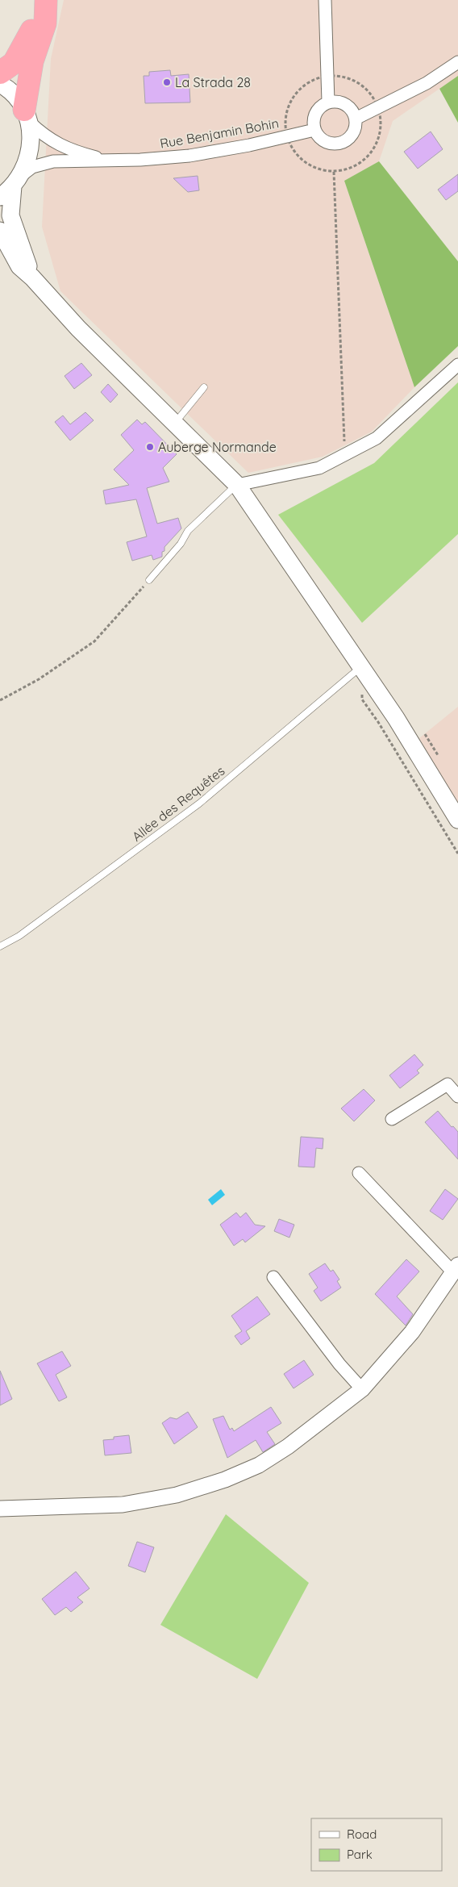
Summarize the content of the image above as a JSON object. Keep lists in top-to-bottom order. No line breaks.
{"streets":{"street":["Rue Benjamin Bohin"],"lane":["Allée des Requêtes"]},"places":["La Strada 28","Auberge Normande"],"legend":["Road","Park"]}
